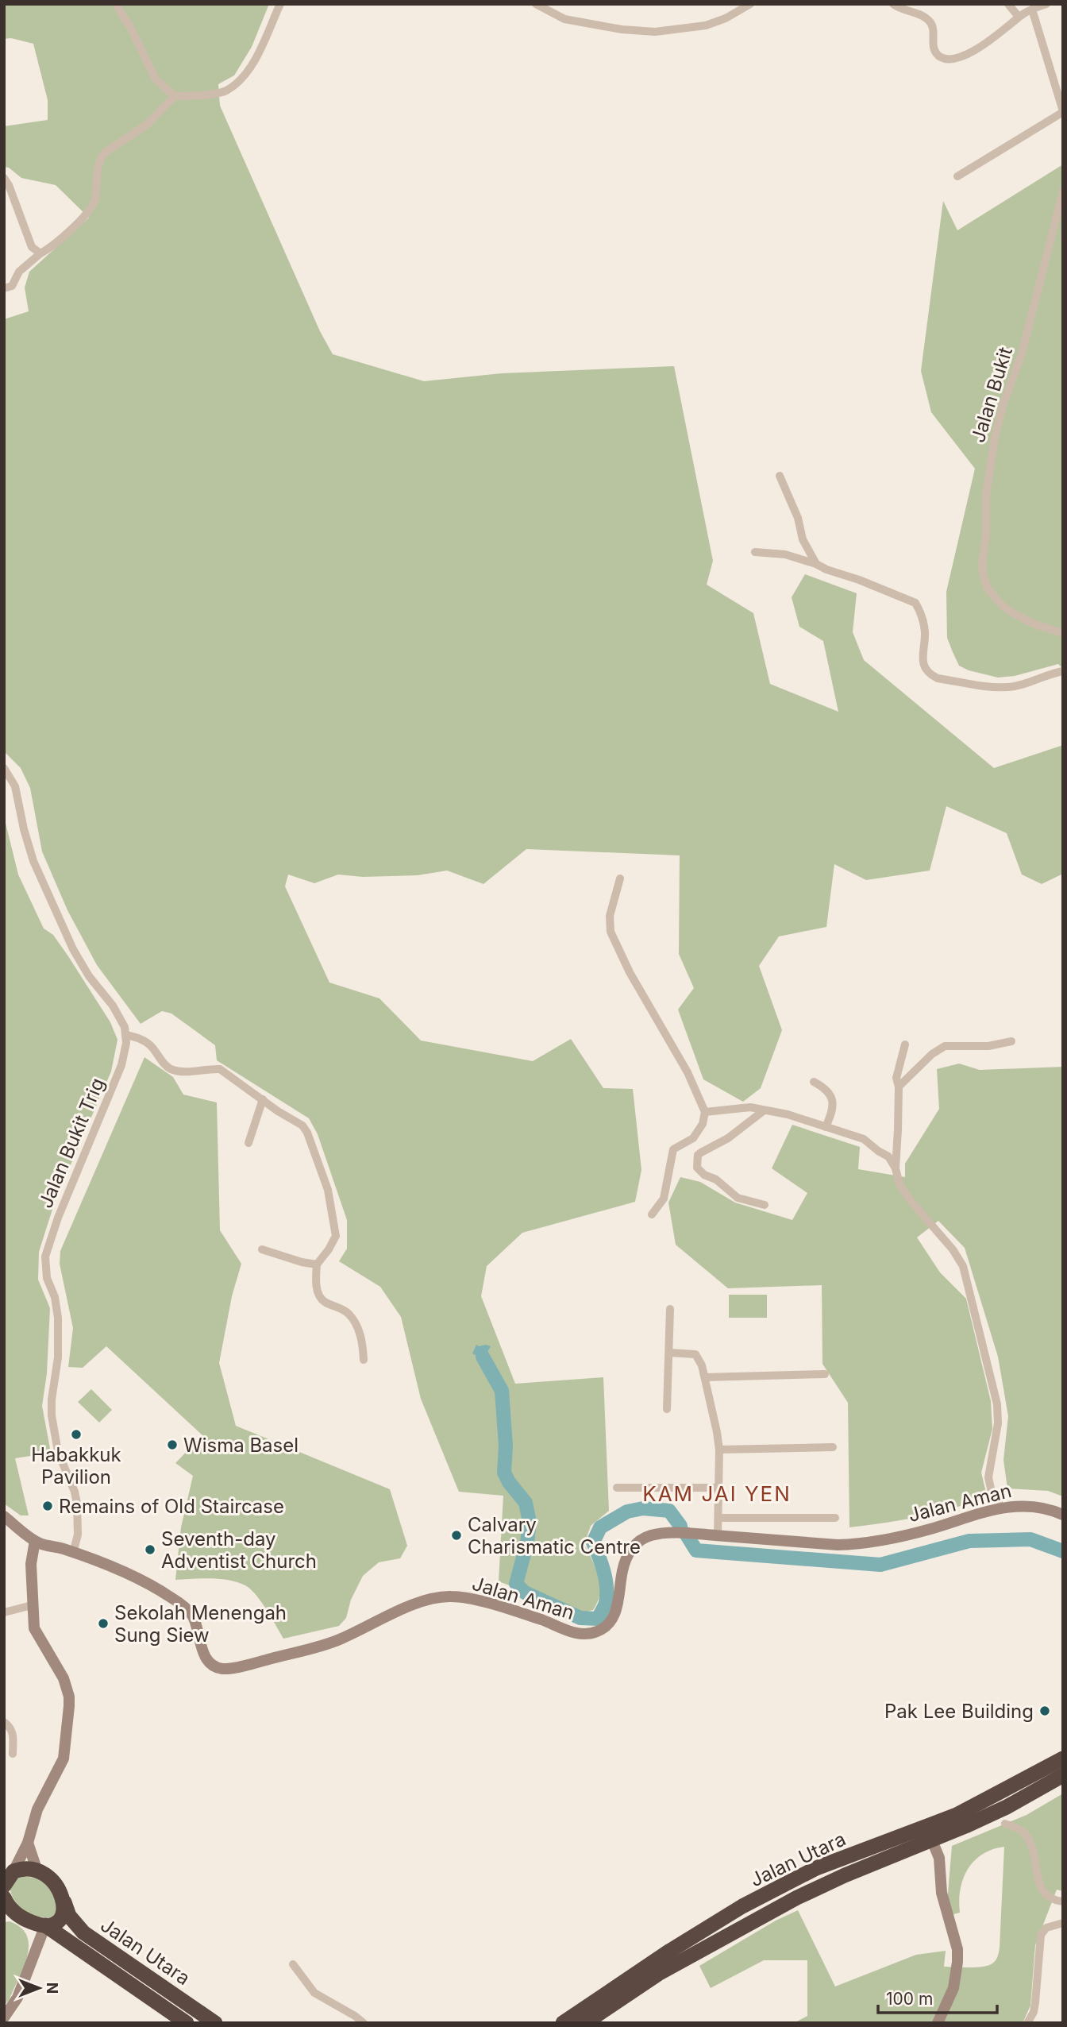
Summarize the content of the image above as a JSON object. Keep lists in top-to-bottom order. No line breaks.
{"streets":{"highway":["Jalan Utara"],"street":["Jalan Bukit","Jalan Bukit Trig","Jalan Aman"]},"crossings":[["Jalan Bukit Trig","Jalan Aman"]],"districts":["KAM JAI YEN"],"places":["Habakkuk Pavilion","Wisma Basel","Remains of Old Staircase","Calvary Charismatic Centre","Seventh-day Adventist Church","Sekolah Menengah Sung Siew","Pak Lee Building"],"scale_bar":"100 m","north":"right"}
